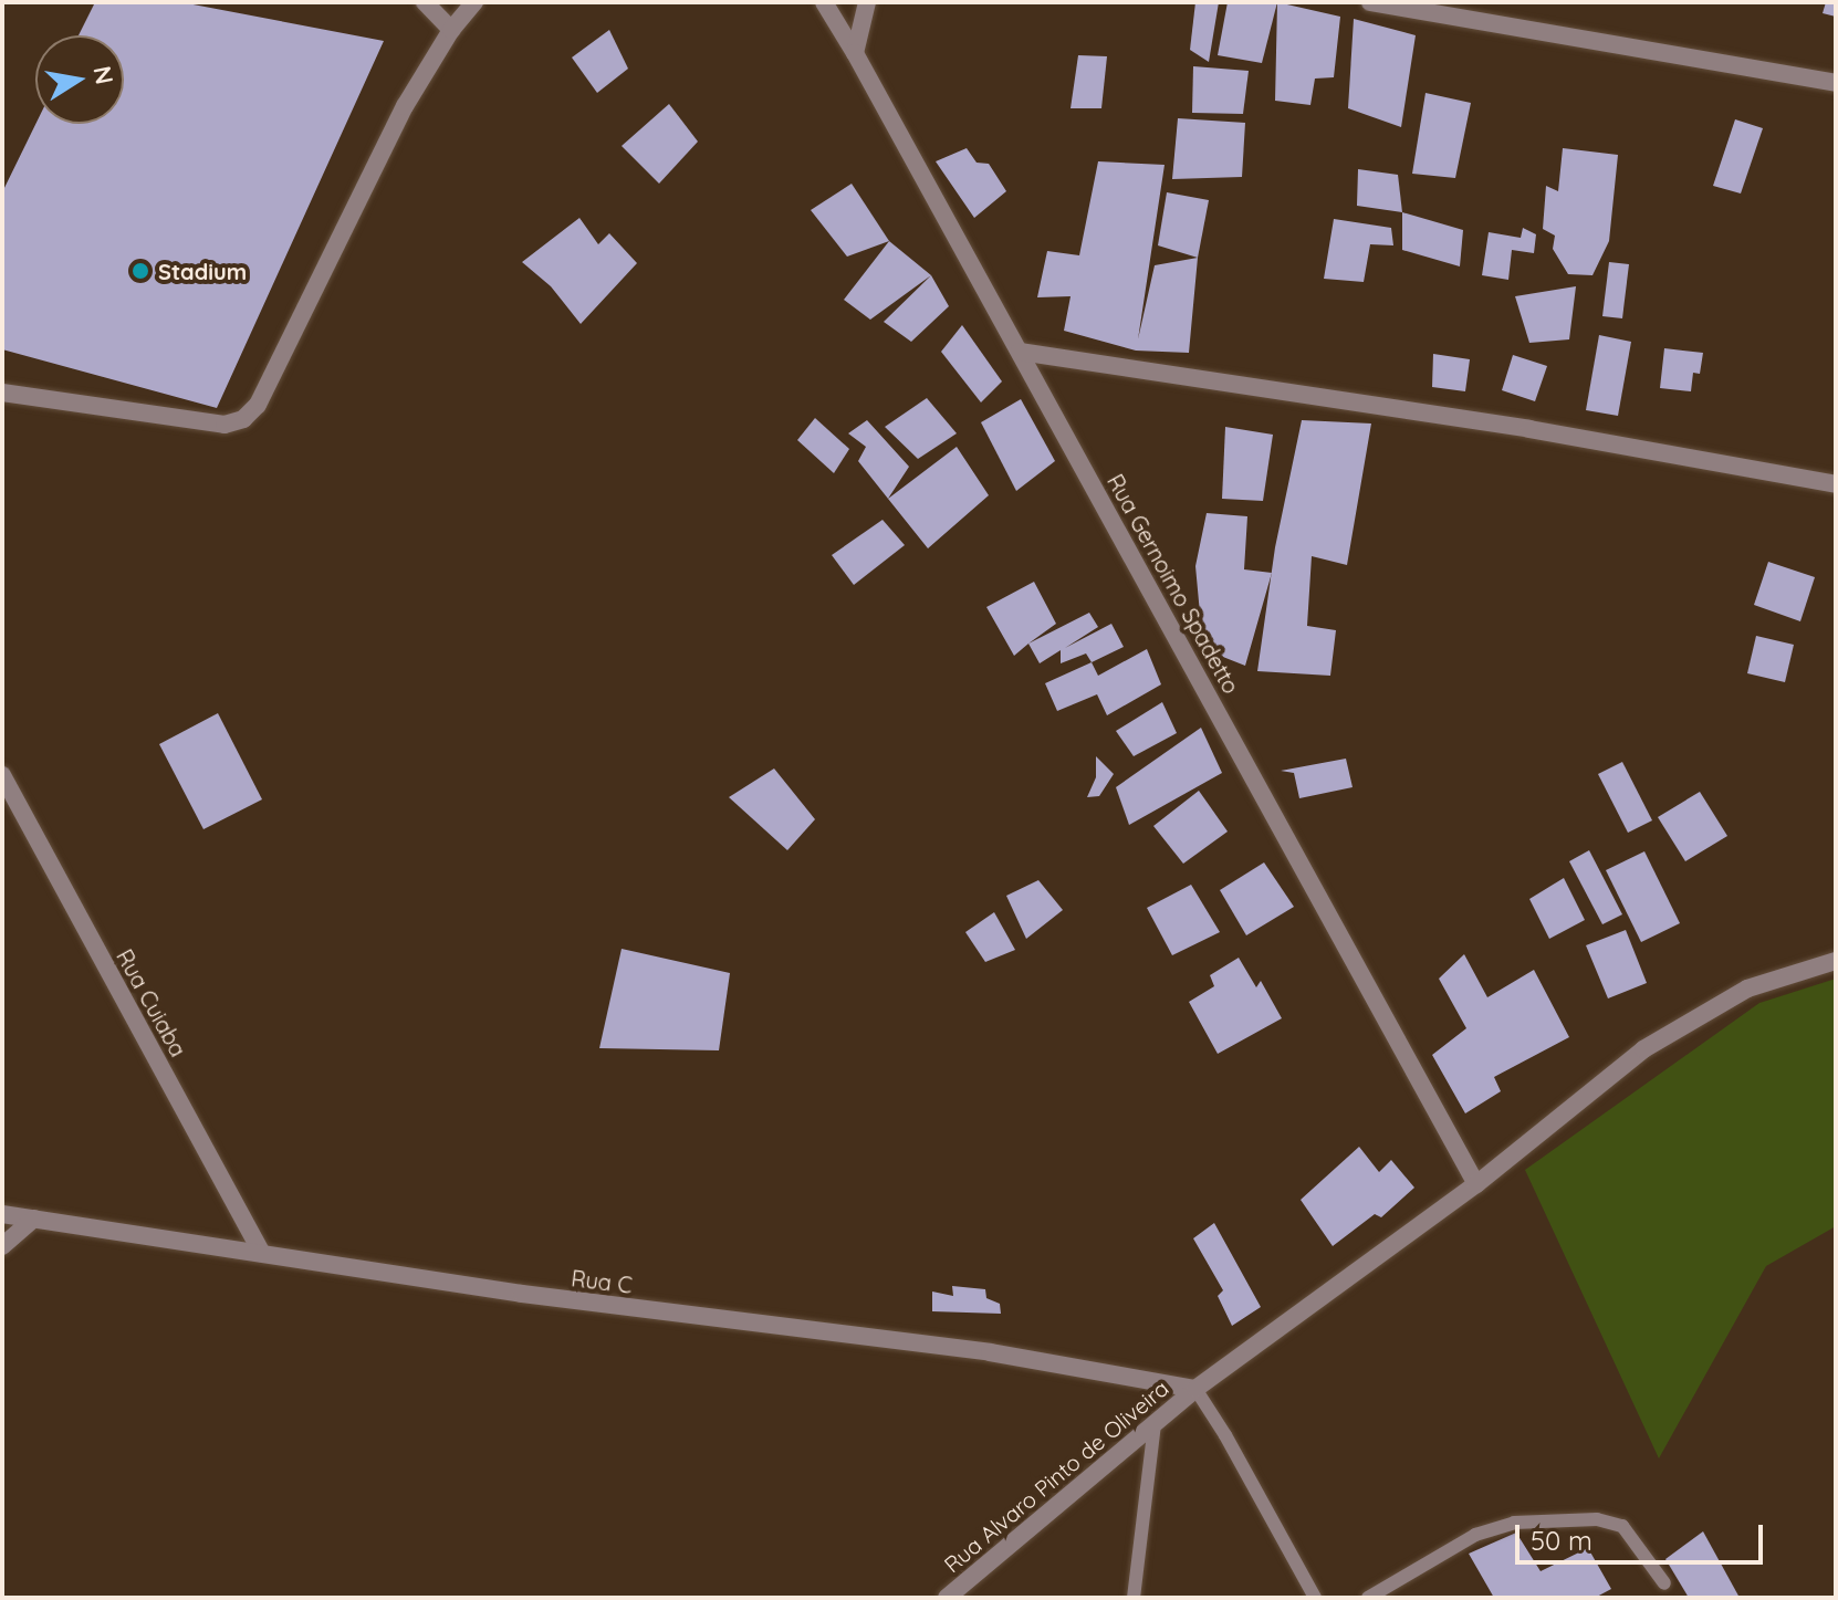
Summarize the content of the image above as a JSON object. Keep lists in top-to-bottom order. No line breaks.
{"streets":{"street":["Rua Gernoimo Spadetto","Rua Cuiaba","Rua C","Rua Alvaro Pinto de Oliveira"]},"crossings":[["Rua Gernoimo Spadetto","Rua Alvaro Pinto de Oliveira"],["Rua Cuiaba","Rua C"],["Rua C","Rua Alvaro Pinto de Oliveira"]],"places":["Stadium"],"scale_bar":"50 m","north":"right"}
